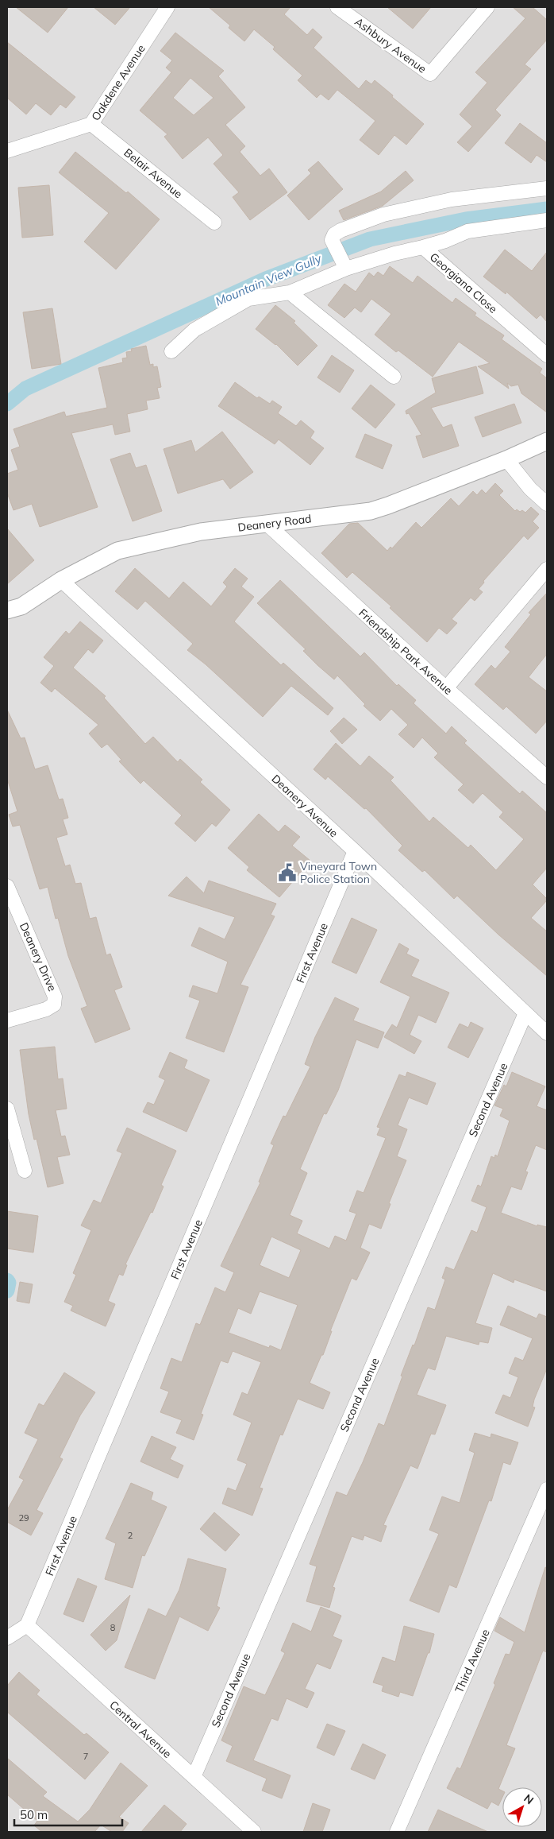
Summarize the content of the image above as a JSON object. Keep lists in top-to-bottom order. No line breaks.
{"streets":{"street":["Ashbury Avenue","Oakdene Avenue","Belair Avenue","Georgiana Close","Deanery Road","Friendship Park Avenue","Deanery Avenue","First Avenue","Deanery Drive","Second Avenue","Third Avenue","Central Avenue"]},"crossings":[["Oakdene Avenue","Belair Avenue"],["Deanery Road","Friendship Park Avenue"],["Deanery Road","Deanery Avenue"],["Deanery Avenue","First Avenue"],["Deanery Avenue","Second Avenue"],["First Avenue","Central Avenue"],["Second Avenue","Central Avenue"]],"water":["Mountain View Gully"],"places":{"public building":["Vineyard Town Police Station"]},"house_numbers":["29","2","8","7"],"scale_bar":"50 m","north":"top right"}
